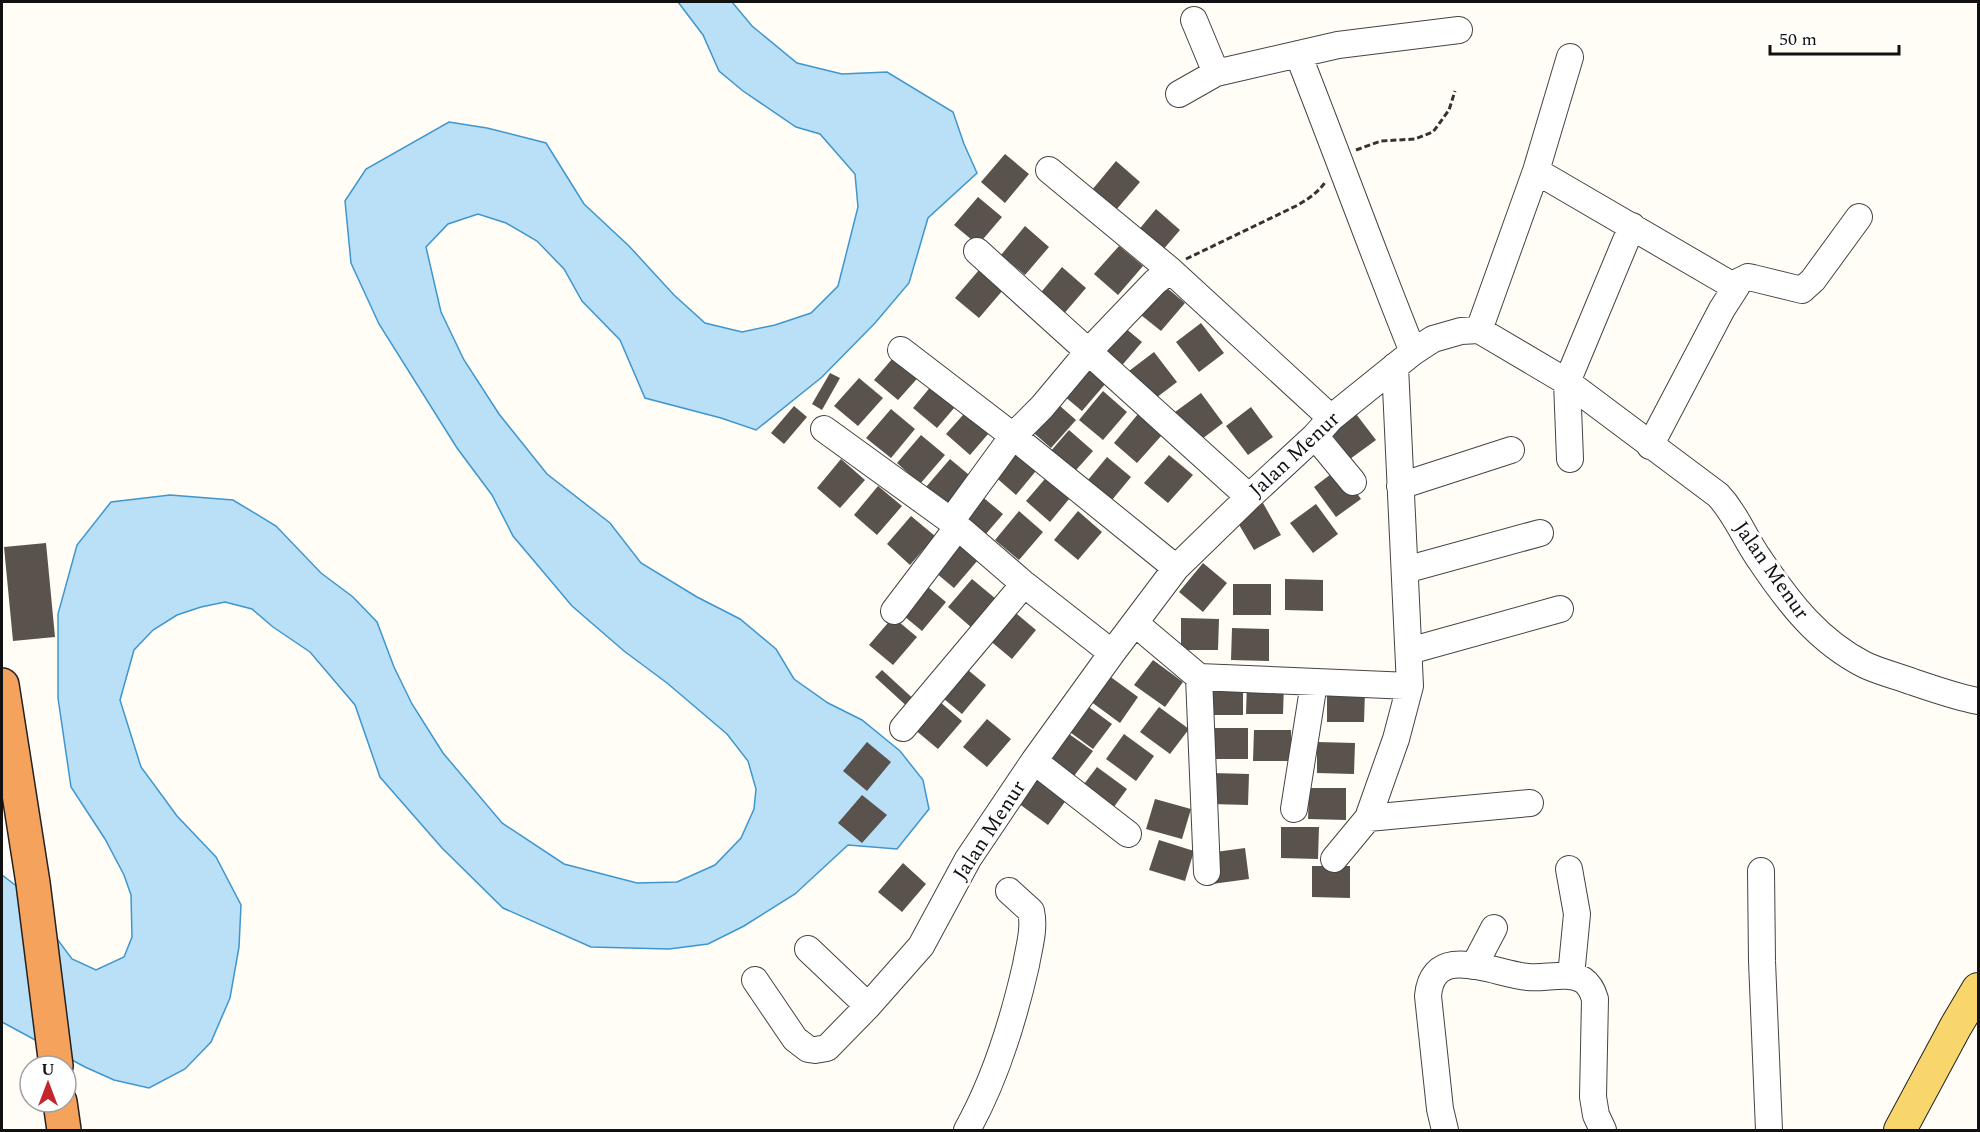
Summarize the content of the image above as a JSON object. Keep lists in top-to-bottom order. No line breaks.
{"streets":{"street":["Jalan Menur"]},"scale_bar":"50 m","north":"top"}
